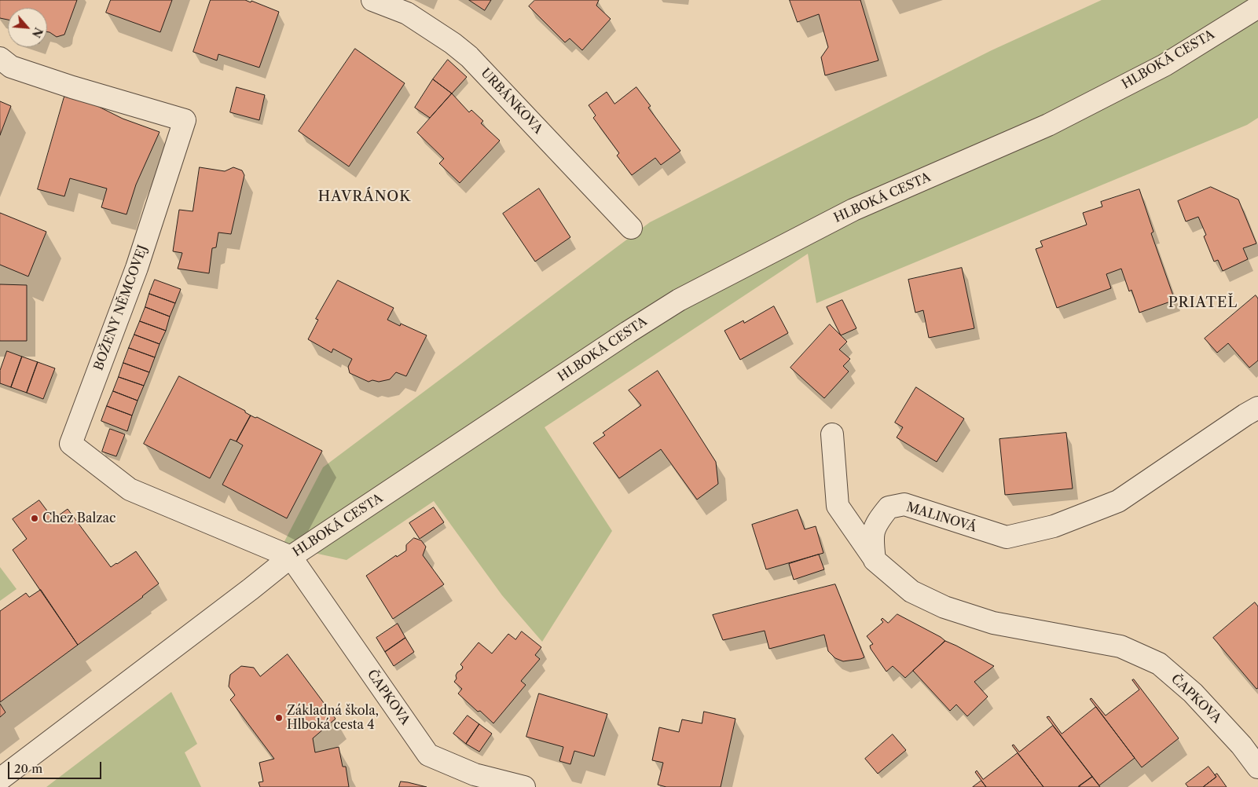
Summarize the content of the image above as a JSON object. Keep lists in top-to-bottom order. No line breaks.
{"streets":{"street":["HLBOKÁ CESTA","URBÁNKOVA","BOŽENY NĚMCOVEJ","MALINOVÁ","ČAPKOVA"]},"crossings":[["HLBOKÁ CESTA","BOŽENY NĚMCOVEJ"],["HLBOKÁ CESTA","ČAPKOVA"],["BOŽENY NĚMCOVEJ","ČAPKOVA"],["MALINOVÁ","ČAPKOVA"]],"districts":["HAVRÁNOK","PRIATEĽ"],"places":["Chez Balzac","Základná škola, Hlboká cesta 4"],"scale_bar":"20 m","north":"bottom right"}
